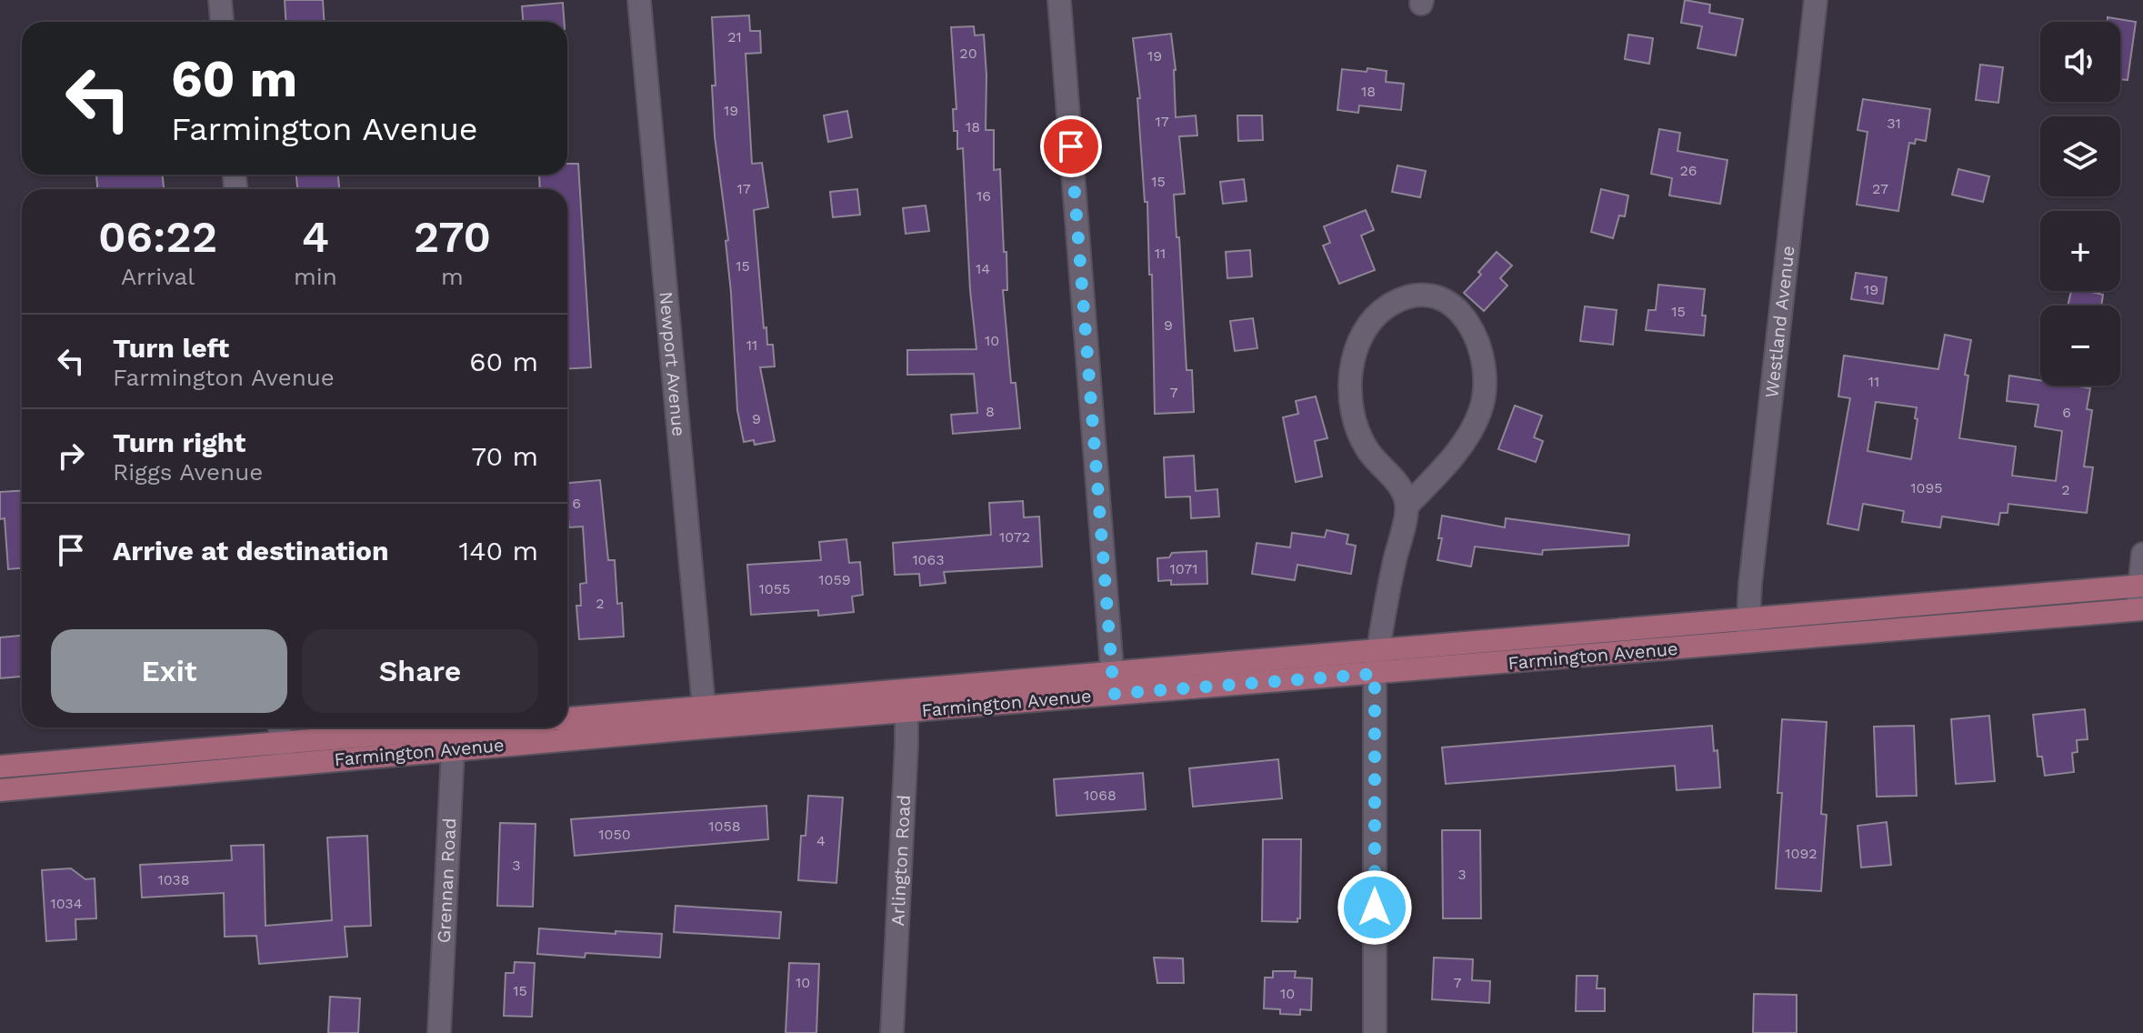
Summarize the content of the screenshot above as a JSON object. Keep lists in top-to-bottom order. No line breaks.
{"streets":{"main road":["Farmington Avenue"],"street":["Westland Avenue","Newport Avenue","Arlington Road","Grennan Road"]},"crossings":[["Westland Avenue","Farmington Avenue"],["Newport Avenue","Farmington Avenue"],["Farmington Avenue","Arlington Road"],["Farmington Avenue","Grennan Road"]],"house_numbers":["21","20","19","18","19","17","31","18","26","15","17","27","16","11","15","14","19","15","9","10","11","11","7","8","6","9","1095","2","6","1072","1063","1071","1059","1055","2","1068","1058","1050","4","1092","3","3","1038","1034","10","7","15","10"],"page":{"map_buttons":["+","−"],"turn":["60 m","Farmington Avenue"],"eta":["06:22","Arrival","4","min","270","m"],"list":[{"name":"Turn left","note":"Farmington Avenue","value":"60 m"},{"name":"Turn right","note":"Riggs Avenue","value":"70 m"},{"name":"Arrive at destination","value":"140 m"}],"buttons":["Exit","Share"]}}
